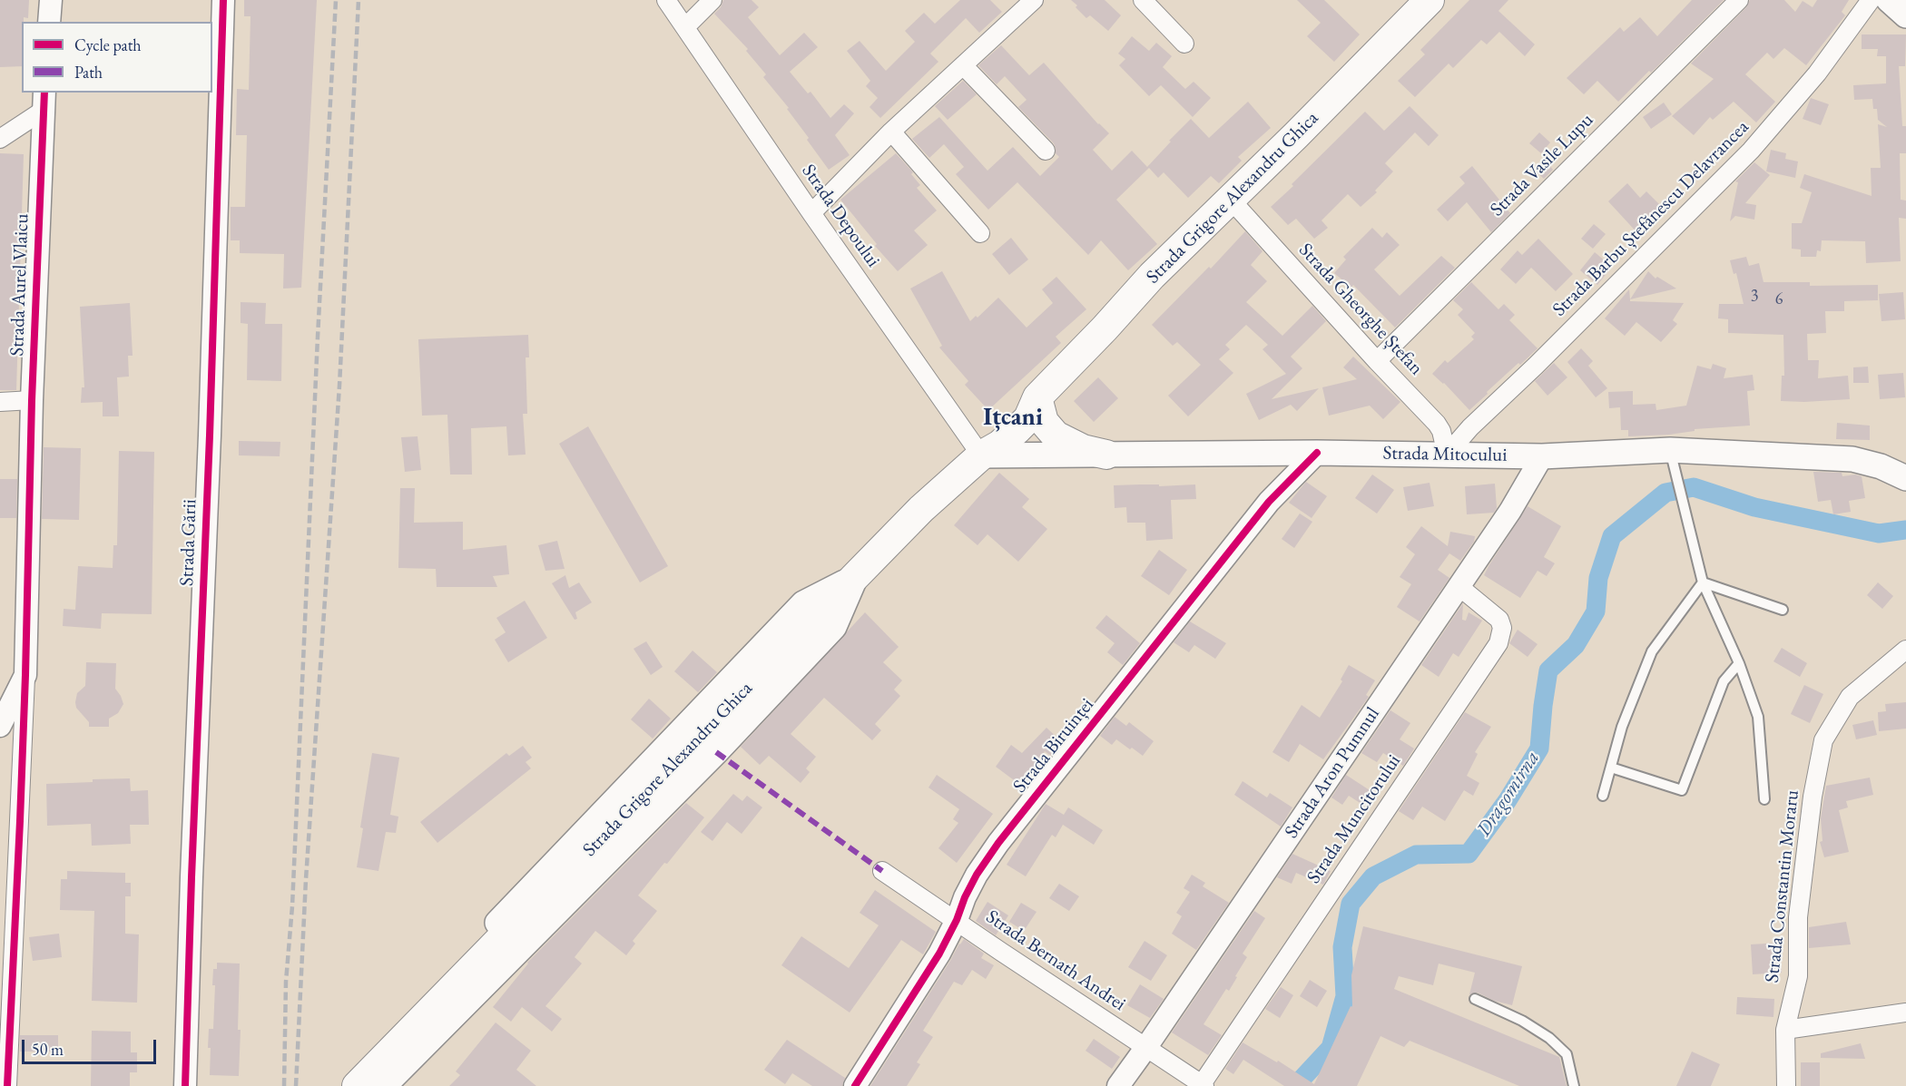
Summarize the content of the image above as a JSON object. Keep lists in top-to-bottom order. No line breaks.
{"streets":{"main road":["Strada Grigore Alexandru Ghica","Strada Mitocului"],"street":["Strada Vasile Lupu","Strada Depoului","Strada Barbu Ștefănescu Delavrancea","Strada Aurel Vlaicu","Strada Gheorghe Ștefan","Strada Gării","Strada Biruinței","Strada Aron Pumnul","Strada Muncitorului","Strada Constantin Moraru","Strada Bernath Andrei"]},"crossings":[["Strada Vasile Lupu","Strada Gheorghe Ștefan"],["Strada Grigore Alexandru Ghica","Strada Depoului"],["Strada Grigore Alexandru Ghica","Strada Gheorghe Ștefan"],["Strada Grigore Alexandru Ghica","Strada Mitocului"],["Strada Depoului","Strada Mitocului"],["Strada Barbu Ștefănescu Delavrancea","Strada Gheorghe Ștefan"],["Strada Barbu Ștefănescu Delavrancea","Strada Mitocului"],["Strada Gheorghe Ștefan","Strada Mitocului"],["Strada Mitocului","Strada Biruinței"],["Strada Mitocului","Strada Aron Pumnul"],["Strada Biruinței","Strada Bernath Andrei"],["Strada Aron Pumnul","Strada Muncitorului"],["Strada Aron Pumnul","Strada Bernath Andrei"],["Strada Muncitorului","Strada Bernath Andrei"]],"districts":["Ițcani"],"water":["Dragomirna"],"house_numbers":["3","6"],"legend":["Cycle path","Path"],"scale_bar":"50 m"}
